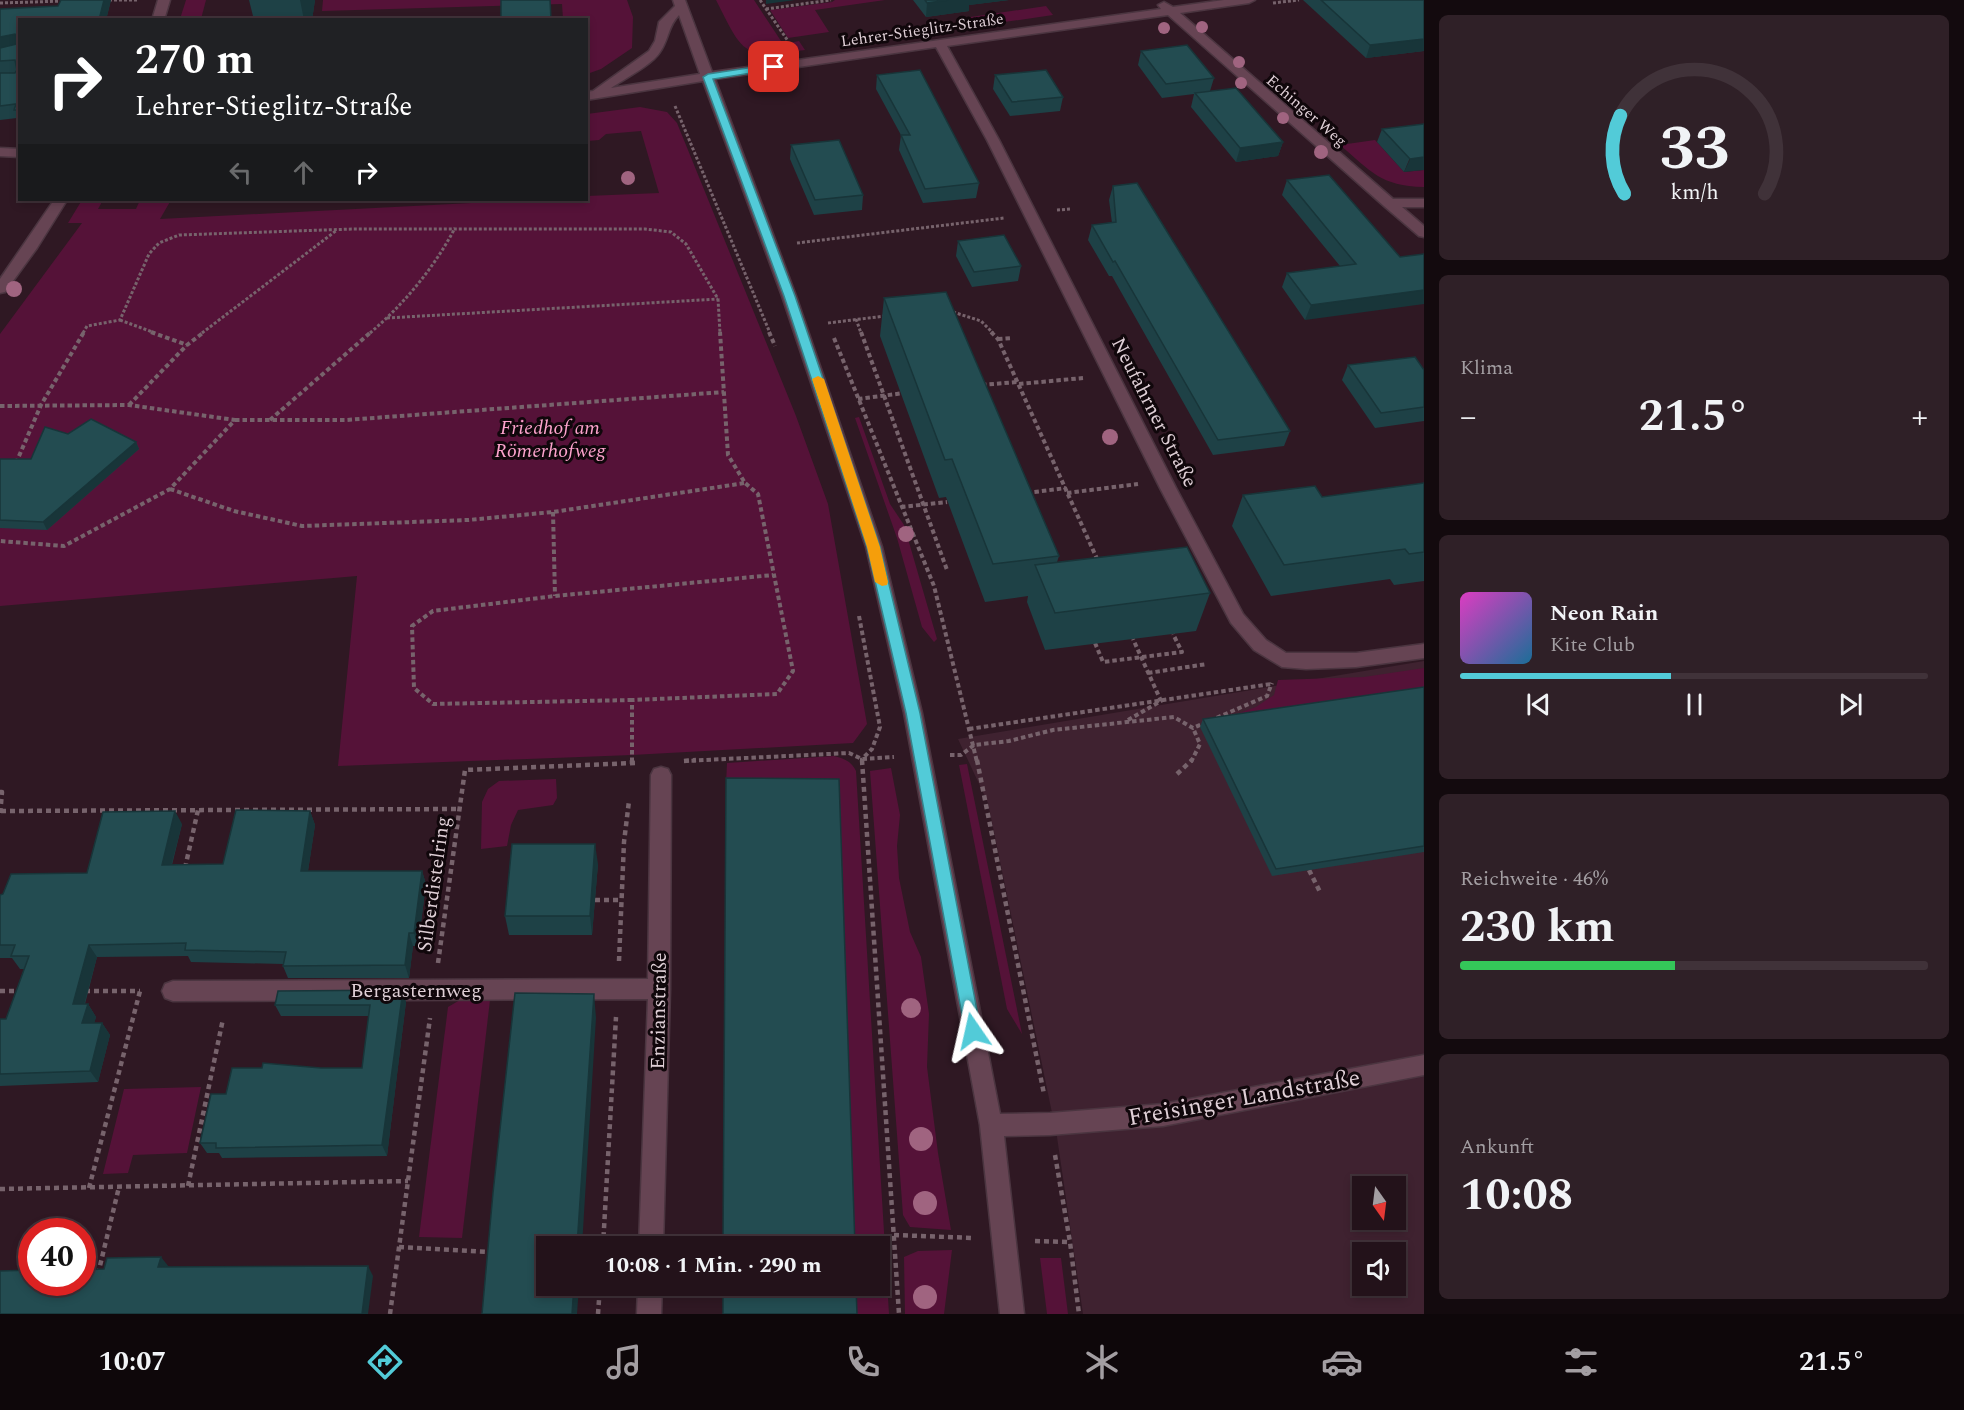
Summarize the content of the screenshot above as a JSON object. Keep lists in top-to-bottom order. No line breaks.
{"streets":{"street":["Lehrer-Stieglitz-Straße","Echinger Weg","Neufahrner Straße","Bergasternweg","Enzianstraße","Freisinger Landstraße"],"path":["Silberdistelring"]},"crossings":[["Lehrer-Stieglitz-Straße","Echinger Weg"],["Lehrer-Stieglitz-Straße","Neufahrner Straße"],["Silberdistelring","Bergasternweg"],["Bergasternweg","Enzianstraße"]],"parks":["Friedhof am Römerhofweg"],"north":"bottom","page":{"turn":["270 m","Lehrer-Stieglitz-Straße"],"tile":["Klima",["Reichweite · 46%","230 km"],["Ankunft","10:08"]],"heat":["−","21.5°","+"],"song":["Neon Rain","Kite Club"],"limit":"40","trip":"10:08 · 1 Min. · 290 m","tabs":["10:07","21.5°"],"gauge":["33","km/h"]}}
